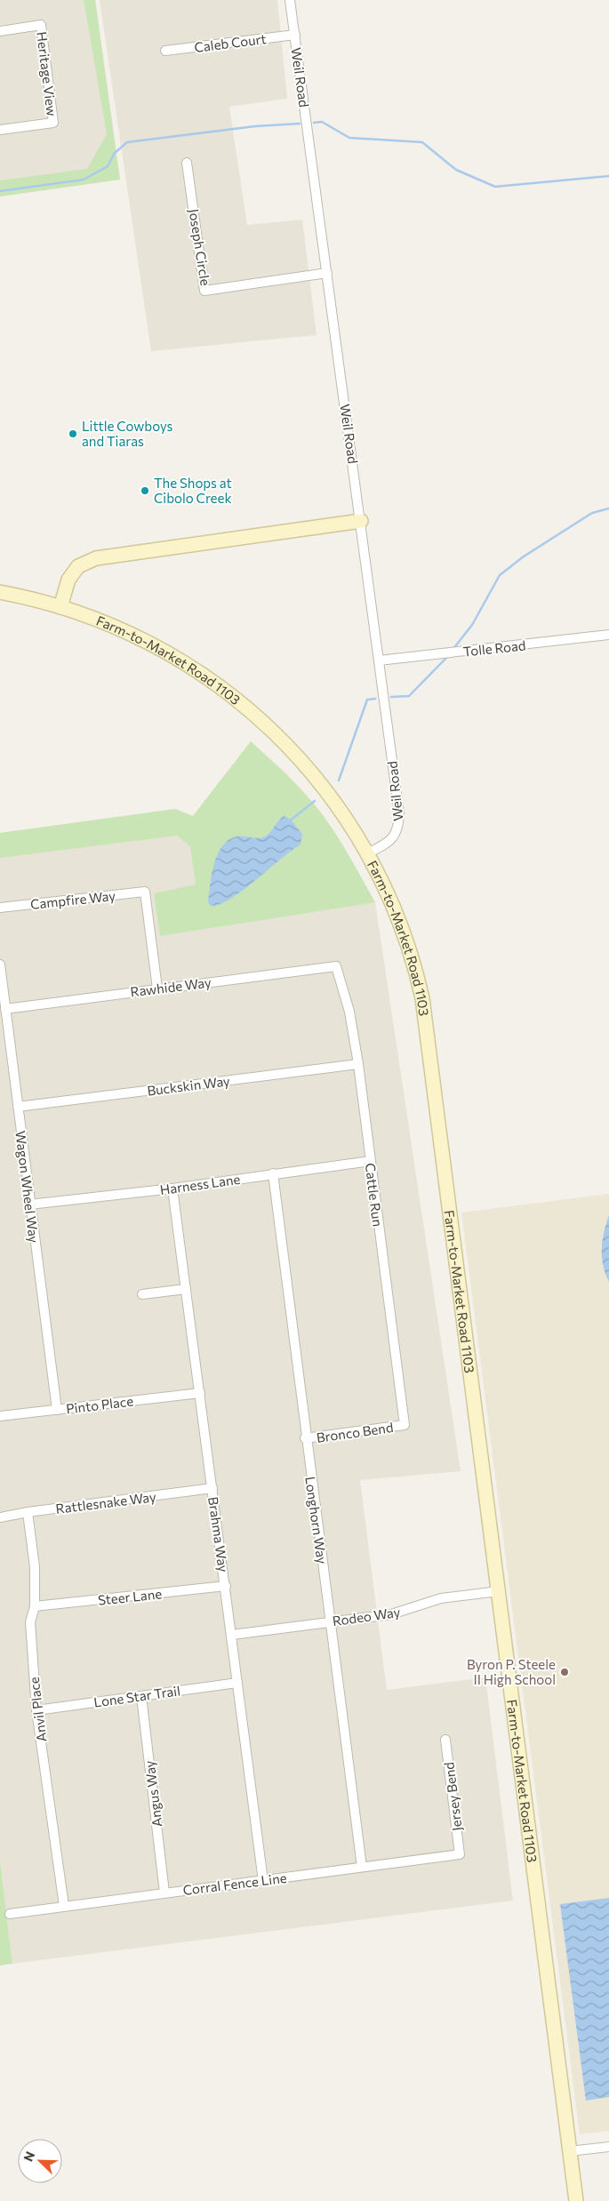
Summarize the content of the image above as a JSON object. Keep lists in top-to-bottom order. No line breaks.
{"streets":{"main road":["Farm-to-Market Road 1103"],"street":["Caleb Court","Heritage View","Weil Road","Joseph Circle","Tolle Road","Campfire Way","Rawhide Way","Buckskin Way","Harness Lane","Wagon Wheel Way","Cattle Run","Pinto Place","Bronco Bend","Rattlesnake Way","Longhorn Way","Brahma Way","Steer Lane","Rodeo Way","Lone Star Trail","Anvil Place","Angus Way","Jersey Bend","Corral Fence Line"]},"crossings":[["Caleb Court","Weil Road"],["Weil Road","Joseph Circle"],["Weil Road","Tolle Road"],["Weil Road","Farm-to-Market Road 1103"],["Farm-to-Market Road 1103","Rodeo Way"],["Campfire Way","Rawhide Way"],["Rawhide Way","Wagon Wheel Way"],["Rawhide Way","Cattle Run"],["Buckskin Way","Wagon Wheel Way"],["Buckskin Way","Cattle Run"],["Harness Lane","Wagon Wheel Way"],["Harness Lane","Cattle Run"],["Harness Lane","Longhorn Way"],["Harness Lane","Brahma Way"],["Wagon Wheel Way","Pinto Place"],["Cattle Run","Bronco Bend"],["Pinto Place","Brahma Way"],["Bronco Bend","Longhorn Way"],["Rattlesnake Way","Brahma Way"],["Rattlesnake Way","Anvil Place"],["Longhorn Way","Rodeo Way"],["Longhorn Way","Corral Fence Line"],["Brahma Way","Steer Lane"],["Brahma Way","Rodeo Way"],["Brahma Way","Lone Star Trail"],["Brahma Way","Corral Fence Line"],["Steer Lane","Anvil Place"],["Lone Star Trail","Anvil Place"],["Lone Star Trail","Angus Way"],["Anvil Place","Corral Fence Line"],["Angus Way","Corral Fence Line"],["Jersey Bend","Corral Fence Line"]],"places":["Little Cowboys and Tiaras","The Shops at Cibolo Creek","Byron P. Steele II High School"],"north":"top left"}
